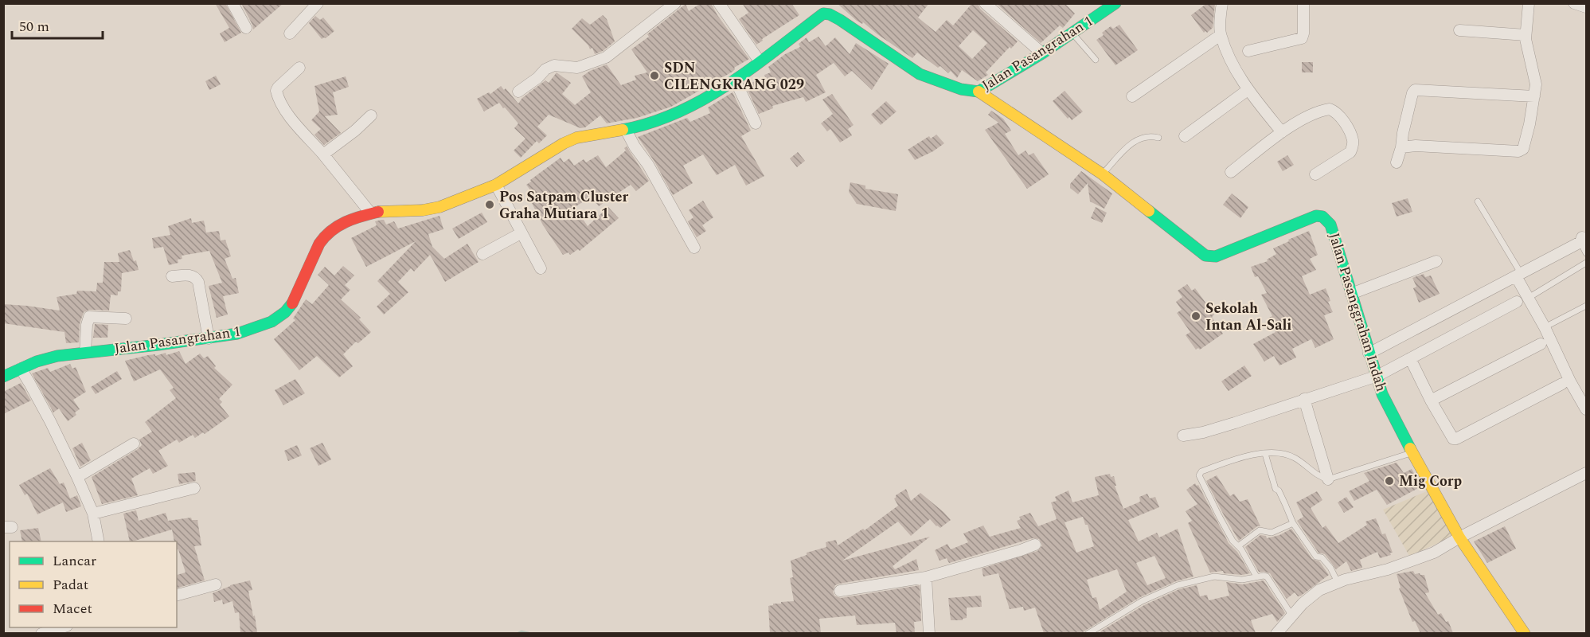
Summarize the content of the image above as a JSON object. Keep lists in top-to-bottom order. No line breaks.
{"streets":{"street":["Jalan Pasangrahan 1","Jalan Pasanggrahan Indah"]},"crossings":[["Jalan Pasangrahan 1","Jalan Pasanggrahan Indah"]],"places":["SDN CILENGKRANG 029","Pos Satpam Cluster Graha Mutiara 1","Sekolah Intan Al-Sali","Mig Corp"],"legend":["Lancar","Padat","Macet"],"scale_bar":"50 m"}
